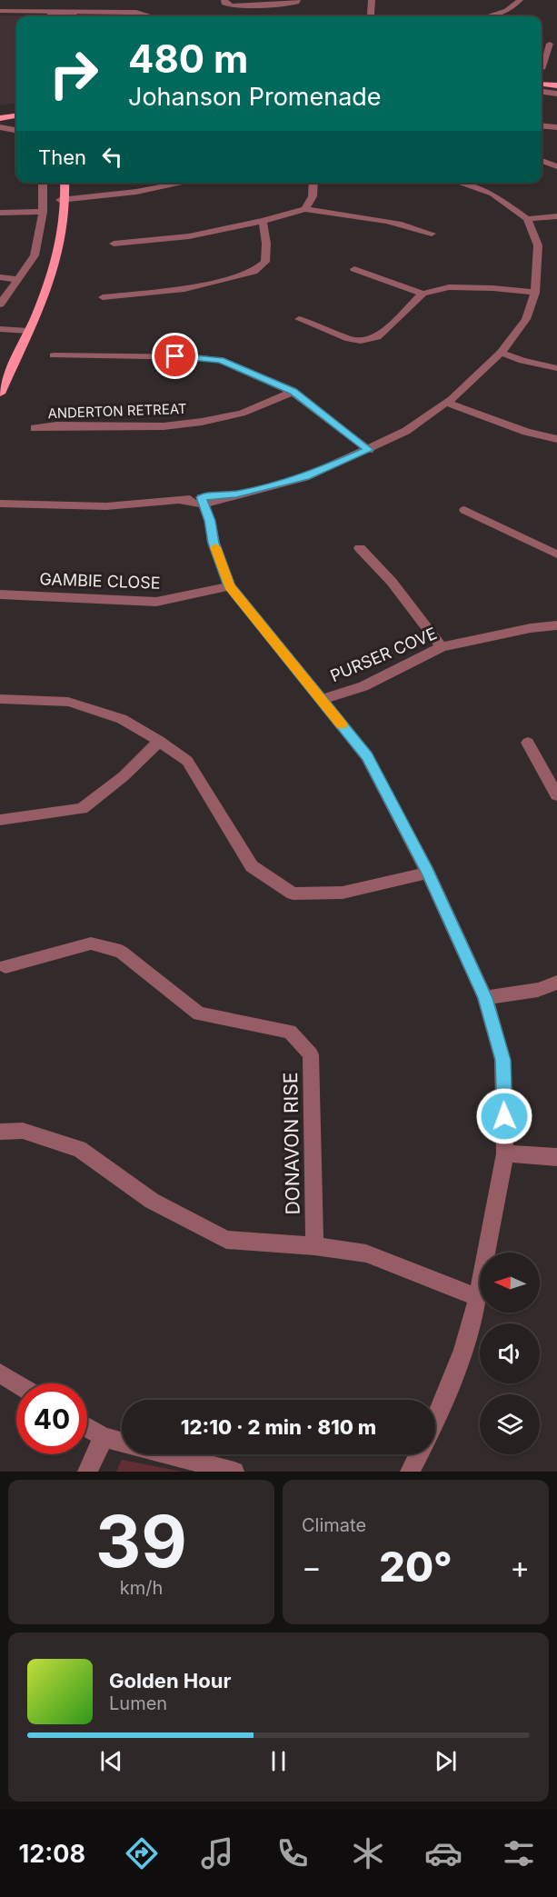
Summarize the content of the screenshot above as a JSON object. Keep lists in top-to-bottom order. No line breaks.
{"streets":{"street":["ANDERTON RETREAT","GAMBIE CLOSE","PURSER COVE","DONAVON RISE"]},"north":"left","page":{"turn":["480 m","Johanson Promenade"],"then":"Then","limit":"40","trip":"12:10 · 2 min · 810 m","tile":[["39","km/h"],"Climate"],"heat":["−","20°","+"],"song":["Golden Hour","Lumen"],"tabs":"12:08"}}
